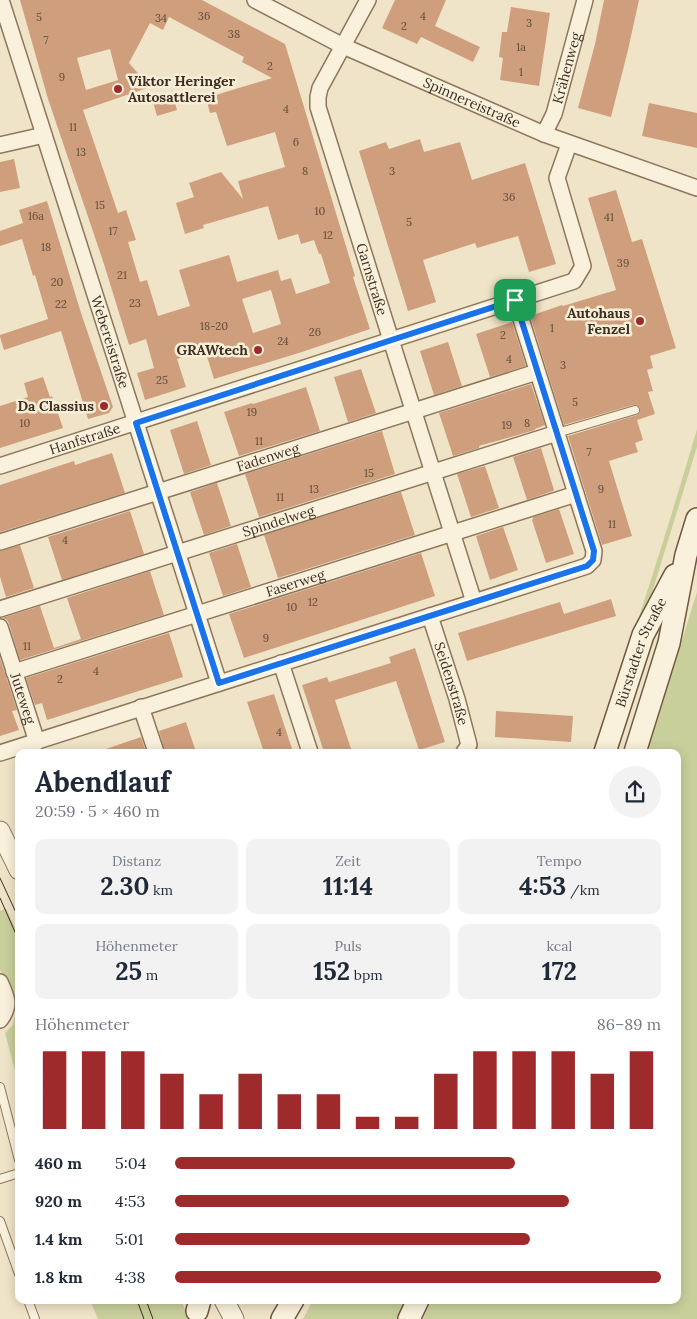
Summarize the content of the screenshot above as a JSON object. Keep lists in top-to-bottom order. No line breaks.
{"streets":{"main road":["Bürstadter Straße"],"street":["Krähenweg","Spinnereistraße","Garnstraße","Webereistraße","Hanfstraße","Fadenweg","Spindelweg","Faserweg","Seidenstraße","Juteweg"]},"crossings":[["Krähenweg","Spinnereistraße"],["Spinnereistraße","Garnstraße"],["Spinnereistraße","Hanfstraße"],["Garnstraße","Hanfstraße"],["Garnstraße","Fadenweg"],["Garnstraße","Spindelweg"],["Garnstraße","Faserweg"],["Webereistraße","Hanfstraße"],["Webereistraße","Fadenweg"],["Webereistraße","Spindelweg"],["Webereistraße","Faserweg"],["Faserweg","Juteweg"]],"places":["Viktor Heringer Autosattlerei","Autohaus Fenzel","GRAWtech","Da Classius"],"house_numbers":["36","4","5","34","3","2","38","7","1a","2","1","9","4","11","6","13","8","3","36","15","10","16a","41","5","17","12","18","39","21","20","23","22","18-20","1","26","2","24","4","3","25","5","19","10","8","19","11","7","15","13","9","11","11","4","12","10","9","11","4","2","4"],"page":{"heading":["Abendlauf","20:59 · 5 × 460 m"],"stats":[["Distanz","2.30 km"],["Zeit","11:14"],["Tempo","4:53 /km"],["Höhenmeter","25 m"],["Puls","152 bpm"],["kcal","172"]],"chart":["Höhenmeter","86–89 m"],"list":[{"name":"460 m","note":"5:04"},{"name":"920 m","note":"4:53"},{"name":"1.4 km","note":"5:01"},{"name":"1.8 km","note":"4:38"}]}}
